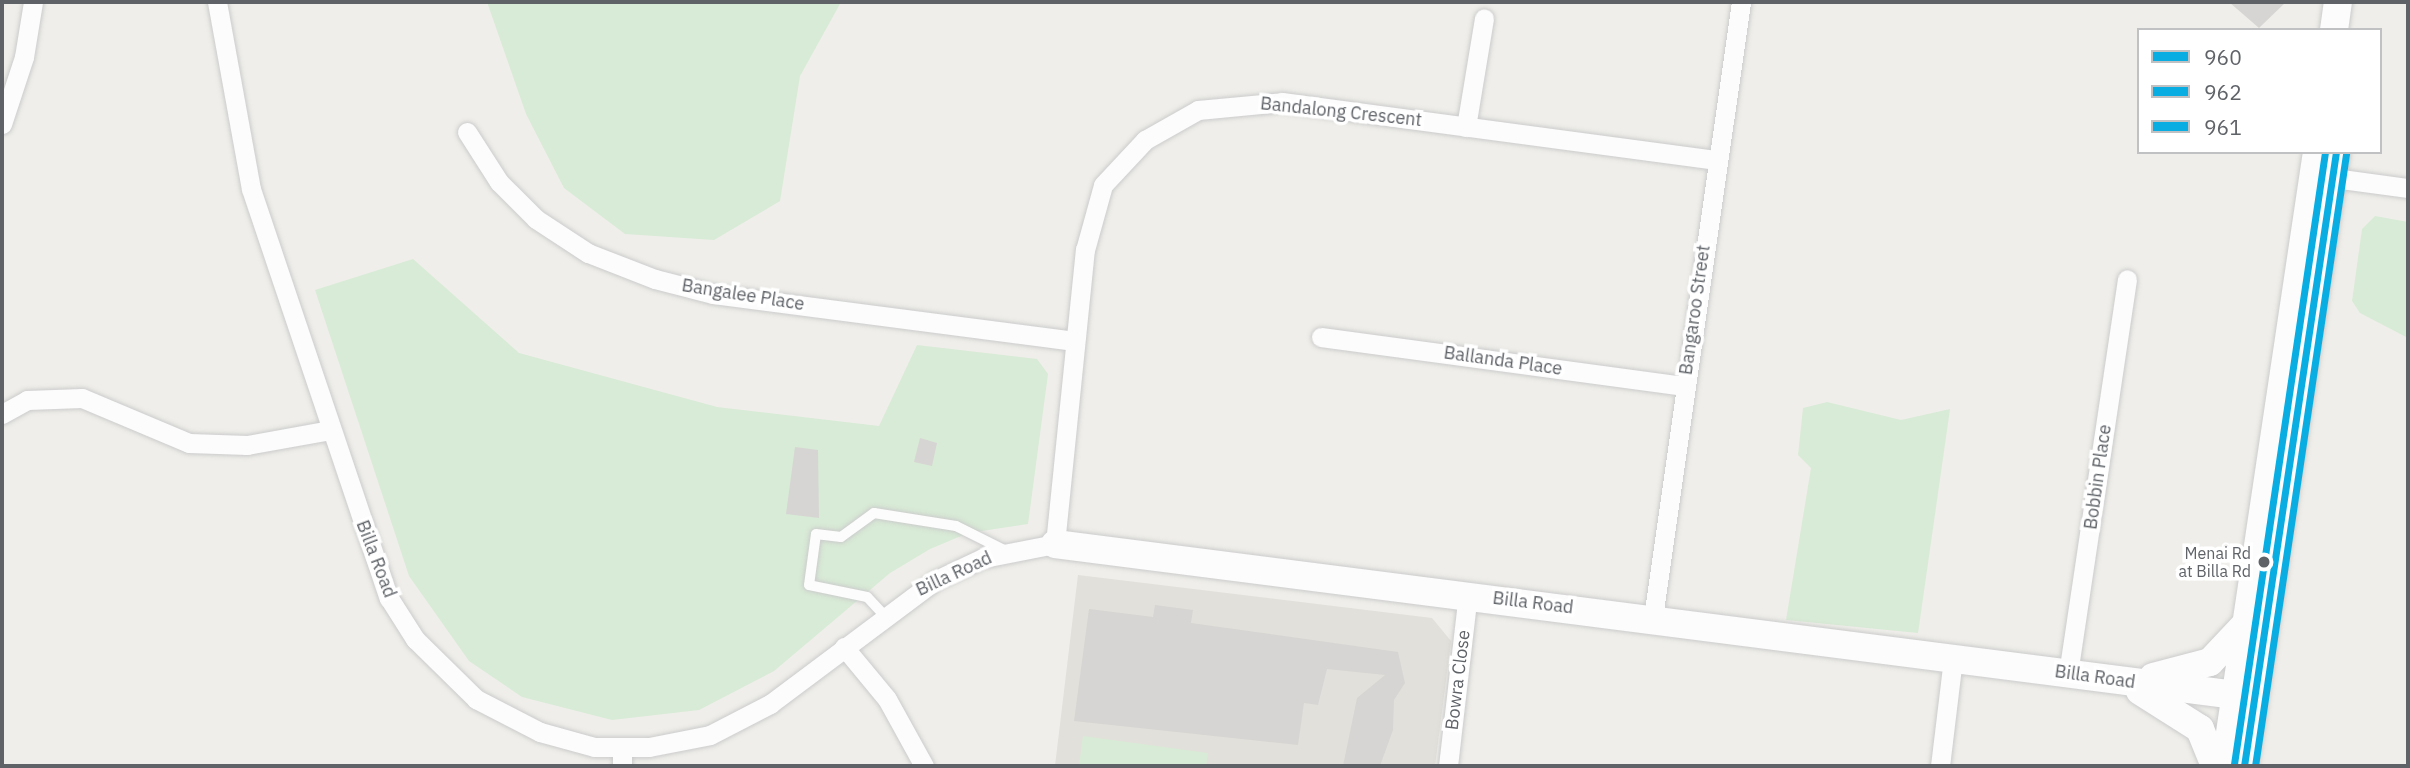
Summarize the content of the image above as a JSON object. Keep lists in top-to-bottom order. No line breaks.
{"streets":{"street":["Bandalong Crescent","Bangalee Place","Bangaroo Street","Ballanda Place","Bobbin Place","Billa Road","Bowra Close"]},"crossings":[["Bandalong Crescent","Bangalee Place"],["Bandalong Crescent","Bangaroo Street"],["Bandalong Crescent","Billa Road"],["Bangaroo Street","Ballanda Place"],["Bangaroo Street","Billa Road"],["Bobbin Place","Billa Road"],["Billa Road","Bowra Close"]],"places":["Menai Rd at Billa Rd"],"lines":["transit line 960","transit line 962","transit line 961"],"legend":["960","962","961"]}
